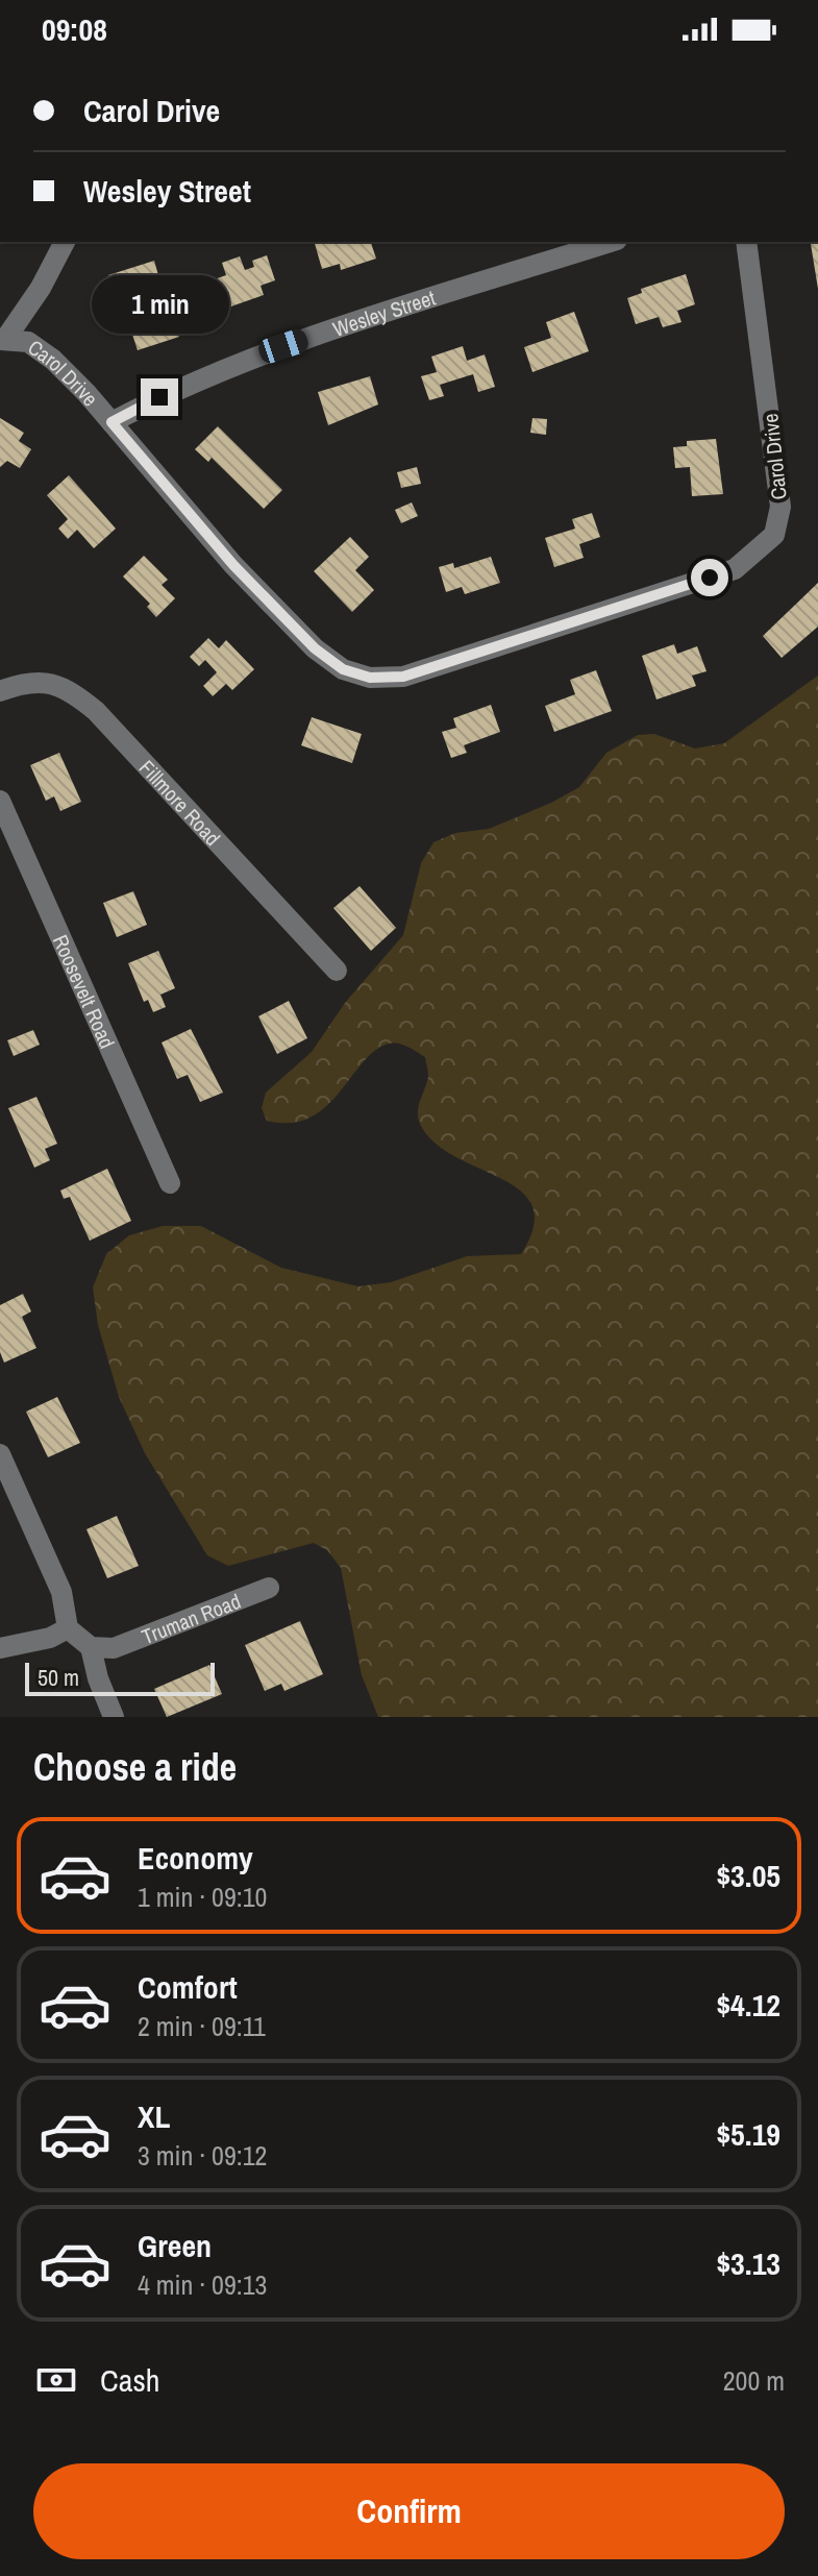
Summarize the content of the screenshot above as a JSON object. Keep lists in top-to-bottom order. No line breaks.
{"streets":{"street":["Wesley Street","Carol Drive","Fillmore Road","Roosevelt Road","Truman Road"]},"crossings":[["Wesley Street","Carol Drive"]],"scale_bar":"50 m","page":{"status":"09:08","banner":["Carol Drive","Wesley Street"],"bubble":"1 min","scale":"50 m","heading":"Choose a ride","list":[{"name":"Economy","note":"1 min · 09:10","value":"$3.05"},{"name":"Comfort","note":"2 min · 09:11","value":"$4.12"},{"name":"XL","note":"3 min · 09:12","value":"$5.19"},{"name":"Green","note":"4 min · 09:13","value":"$3.13"}],"pay":["Cash","200 m"],"buttons":"Confirm"}}
